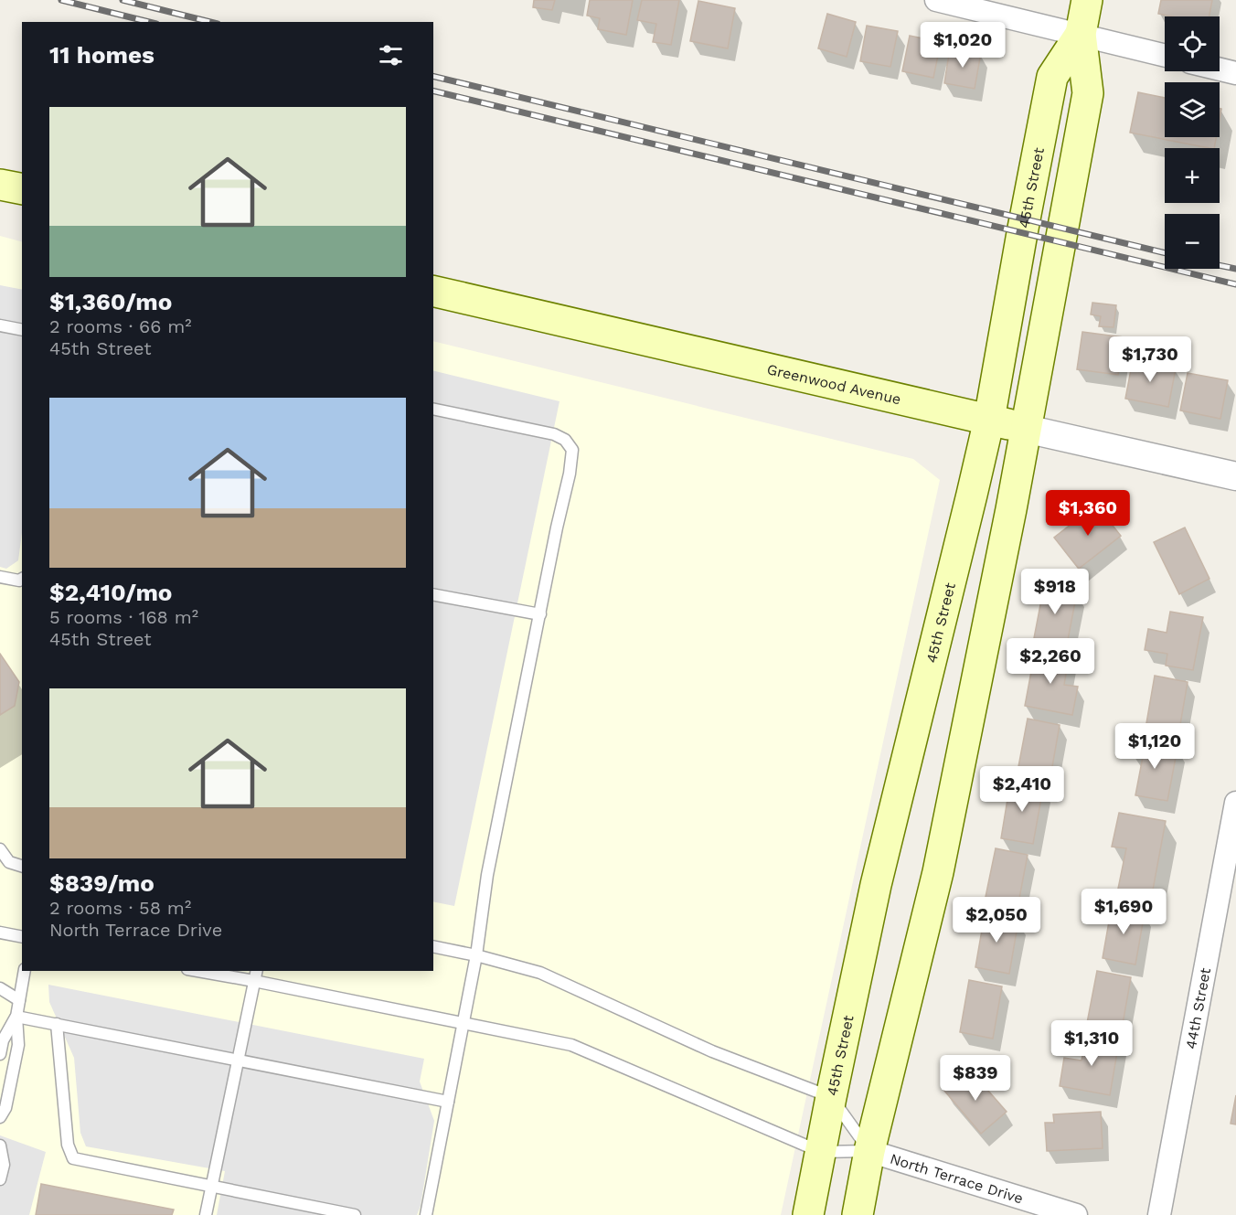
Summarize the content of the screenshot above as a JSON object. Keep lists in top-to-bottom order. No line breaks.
{"streets":{"main road":["45th Street","Greenwood Avenue"],"street":["44th Street","North Terrace Drive"]},"crossings":[["45th Street","Greenwood Avenue"],["45th Street","North Terrace Drive"]],"page":{"map_buttons":["+","−"],"price":["$1,020","$1,730","$1,360","$918","$2,260","$1,120","$2,410","$1,690","$2,050","$1,310","$839"],"heading":"11 homes","list":[{"name":"$1,360/mo","note":"2 rooms · 66 m² · 45th Street"},{"name":"$2,410/mo","note":"5 rooms · 168 m² · 45th Street"},{"name":"$839/mo","note":"2 rooms · 58 m² · North Terrace Drive"}]}}
